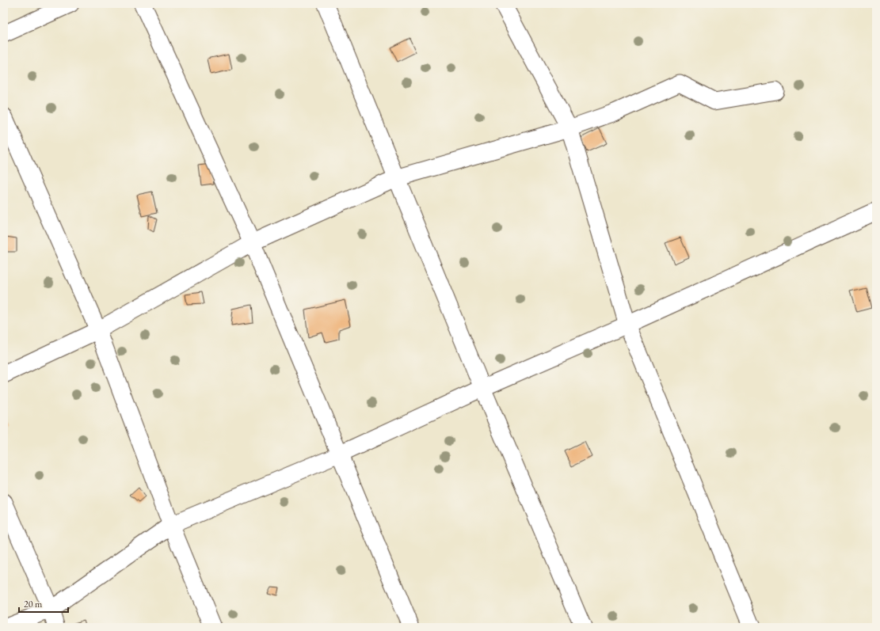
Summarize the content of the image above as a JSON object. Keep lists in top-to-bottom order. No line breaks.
{"scale_bar":"20 m"}
